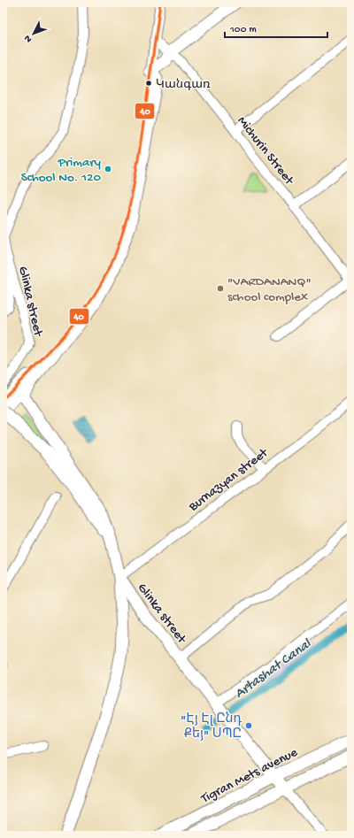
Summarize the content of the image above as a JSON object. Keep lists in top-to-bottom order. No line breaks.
{"streets":{"main road":["Glinka street","Tigran Mets avenue"],"street":["Michurin Street","Burnazyan street"]},"crossings":[["Glinka street","Burnazyan street"],["Glinka street","Tigran Mets avenue"]],"water":["Artashat Canal"],"places":["Կանգառ","Primary School No. 120","\"VARDANANQ\" school complex","\"Էյ Էլ Ընդ Քեյ\" ՍՊԸ"],"lines":["transit line 40"],"scale_bar":"100 m","north":"bottom left"}
